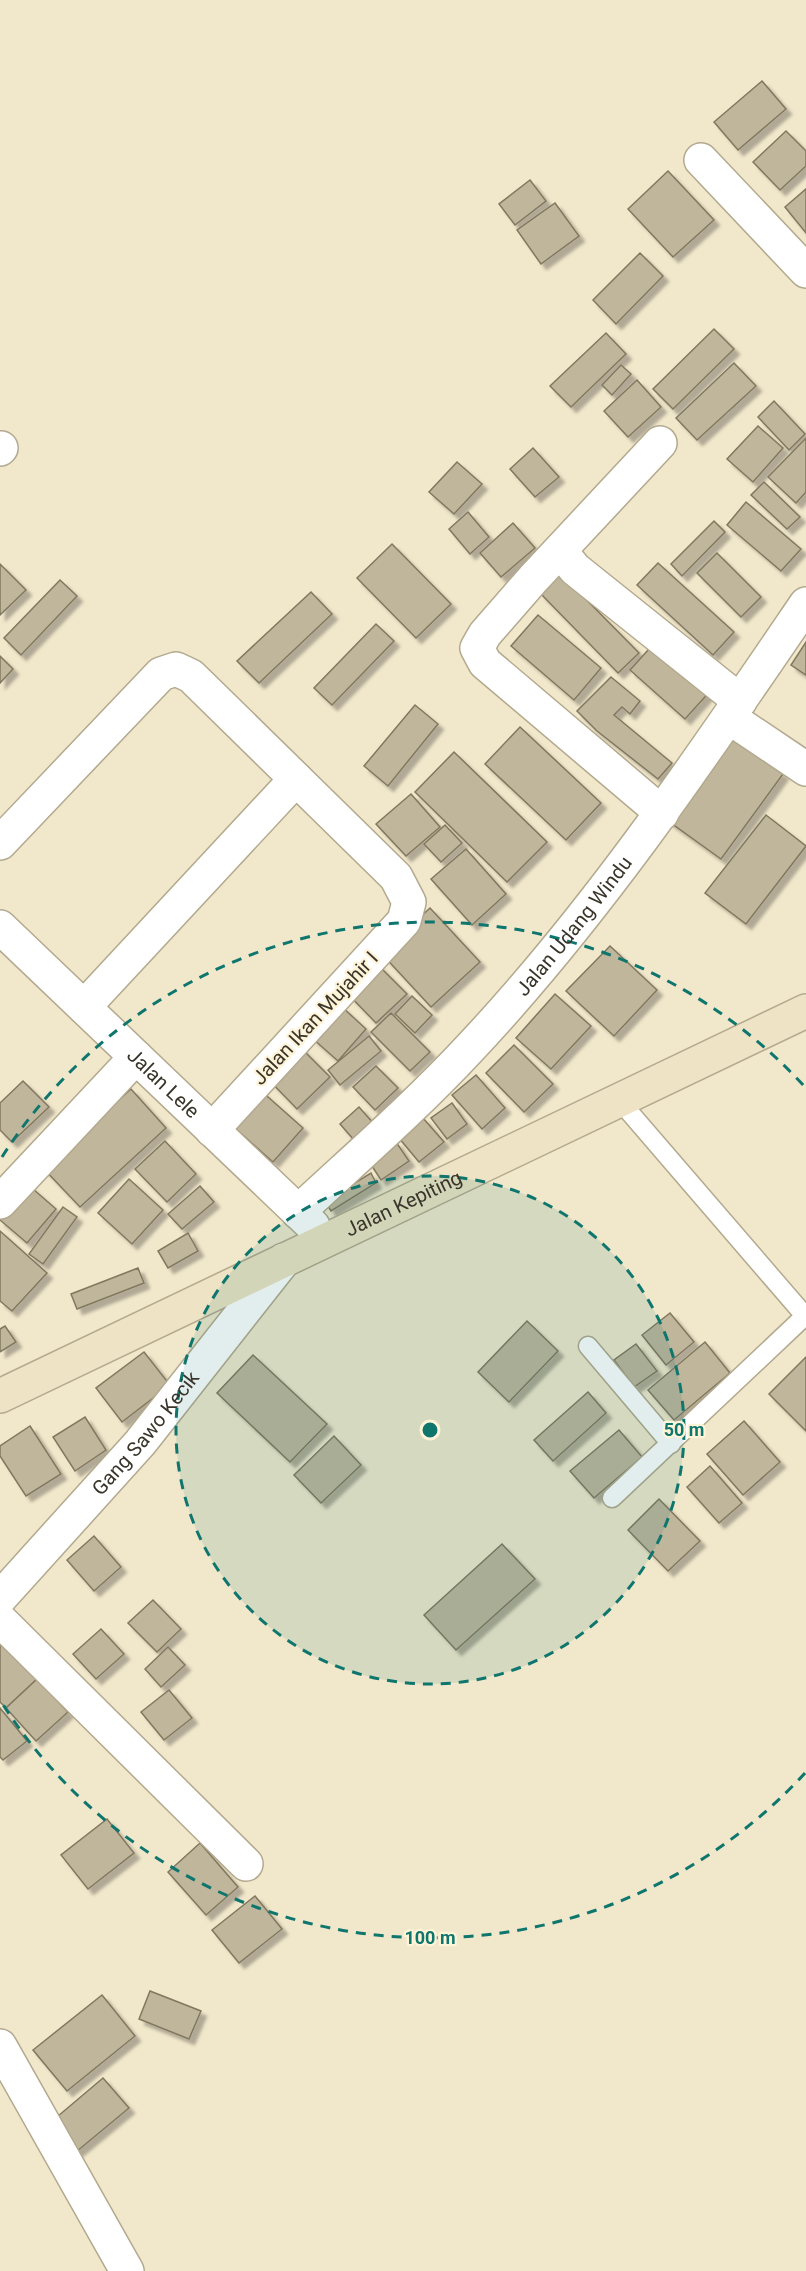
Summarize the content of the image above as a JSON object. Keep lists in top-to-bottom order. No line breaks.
{"streets":{"main road":["Jalan Kepiting"],"street":["Jalan Udang Windu","Jalan Ikan Mujahir I","Jalan Lele","Gang Sawo Kecik"]},"crossings":[["Jalan Udang Windu","Jalan Lele"],["Jalan Ikan Mujahir I","Jalan Lele"],["Jalan Lele","Jalan Kepiting"],["Jalan Kepiting","Gang Sawo Kecik"]],"rings":["50 m","100 m"]}
